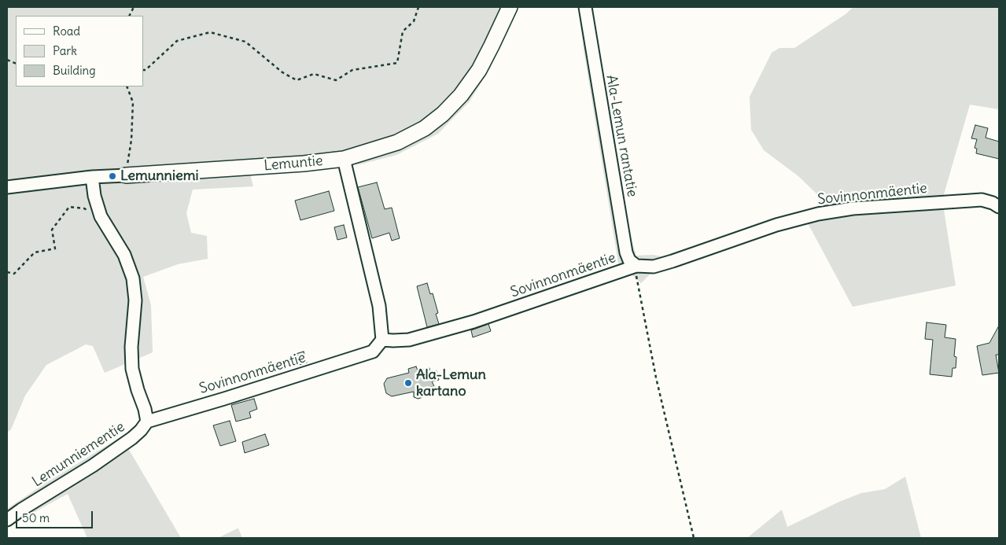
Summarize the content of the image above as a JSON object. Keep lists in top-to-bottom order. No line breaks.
{"streets":{"street":["Ala-Lemun rantatie","Lemuntie","Sovinnonmäentie","Lemunniementie"]},"crossings":[["Ala-Lemun rantatie","Sovinnonmäentie"],["Sovinnonmäentie","Lemunniementie"]],"places":["Lemunniemi","Ala-Lemun kartano"],"legend":["Road","Park","Building"],"scale_bar":"50 m"}
